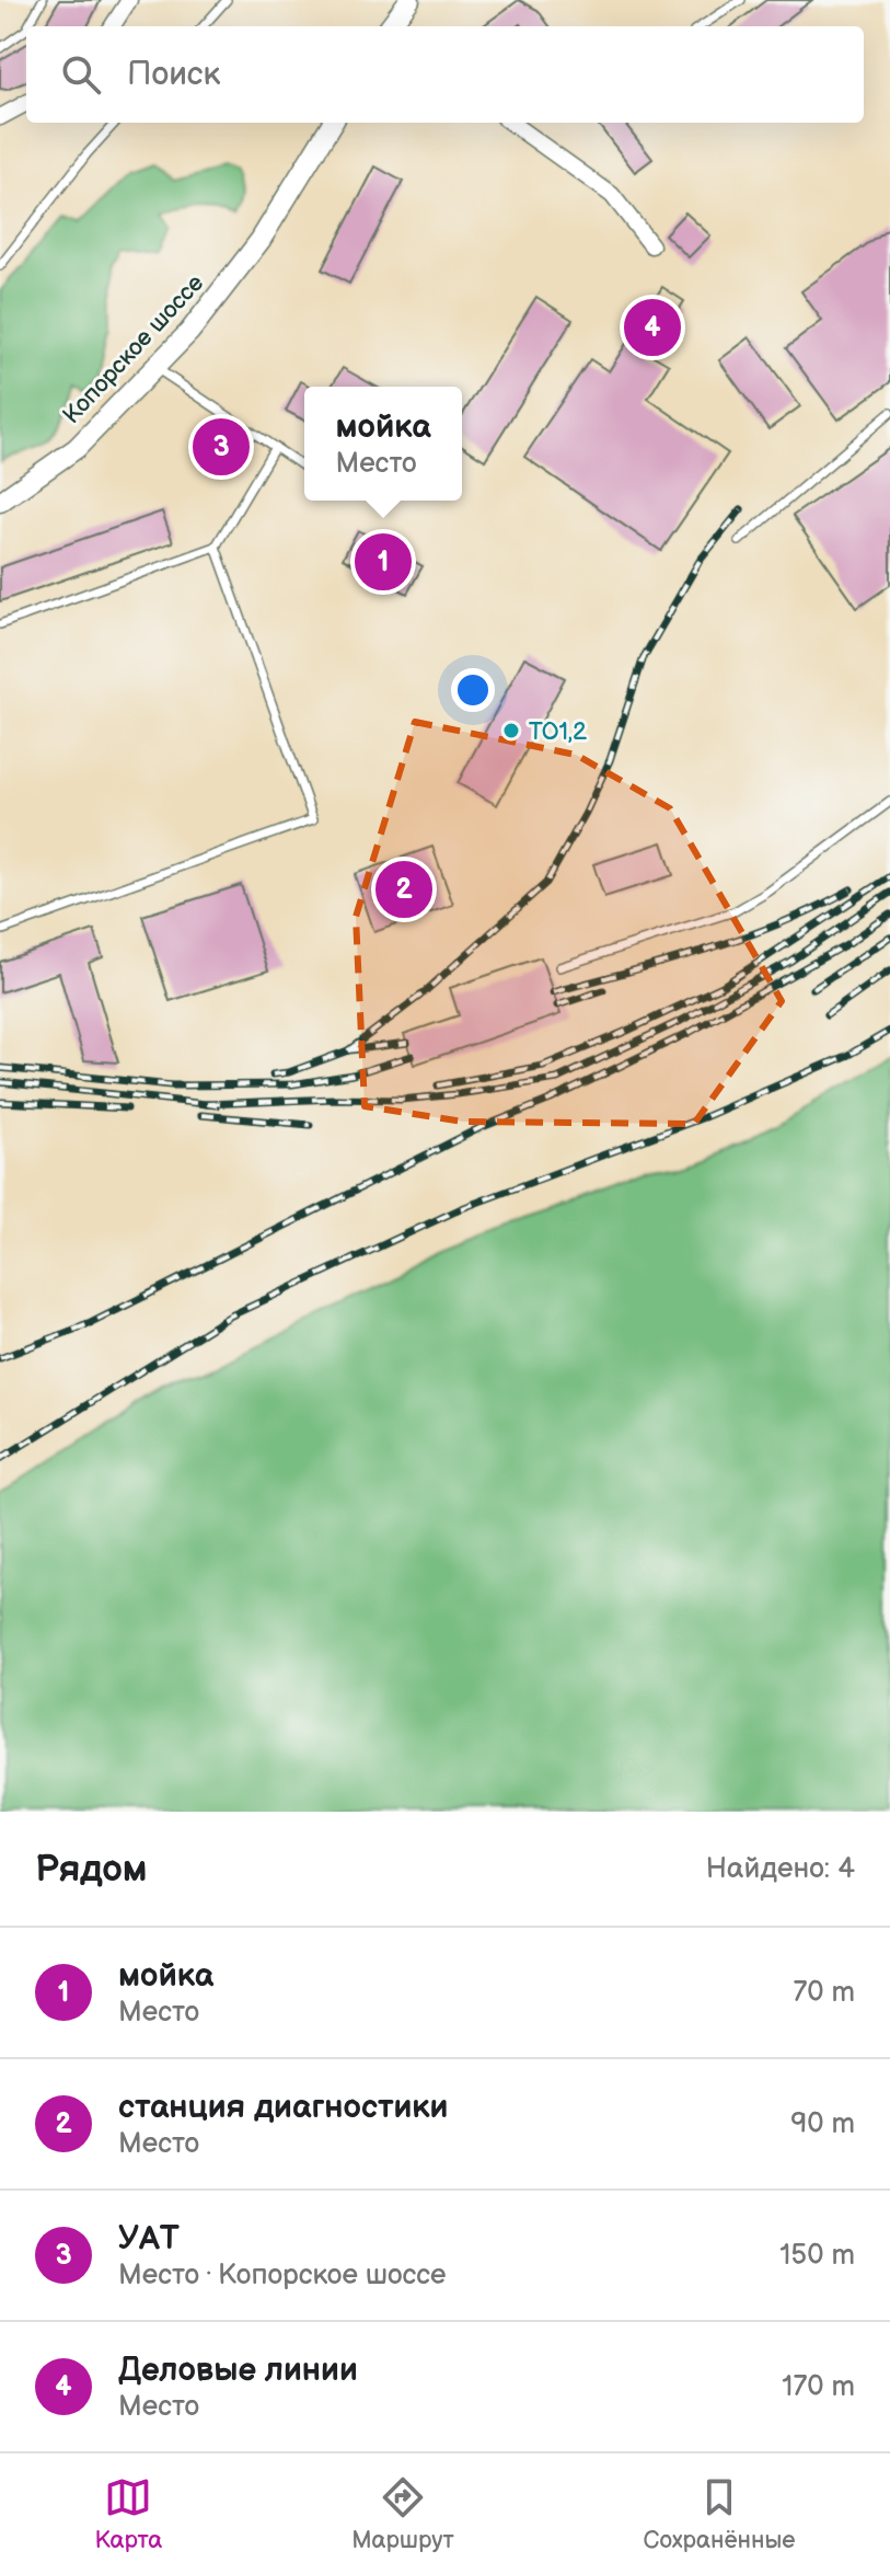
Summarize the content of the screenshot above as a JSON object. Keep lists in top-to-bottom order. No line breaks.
{"streets":{"main road":["Копорское шоссе"]},"places":["ТО1,2"],"page":{"search":"Поиск","pins":["4","3","1","2"],"popup":["мойка","Место"],"heading":["Рядом","Найдено: 4"],"list":[{"mark":"1","name":"мойка","note":"Место","value":"70 m"},{"mark":"2","name":"станция диагностики","note":"Место","value":"90 m"},{"mark":"3","name":"УАТ","note":"Место · Копорское шоссе","value":"150 m"},{"mark":"4","name":"Деловые линии","note":"Место","value":"170 m"}],"nav":["Карта","Маршрут","Сохранённые"]}}
